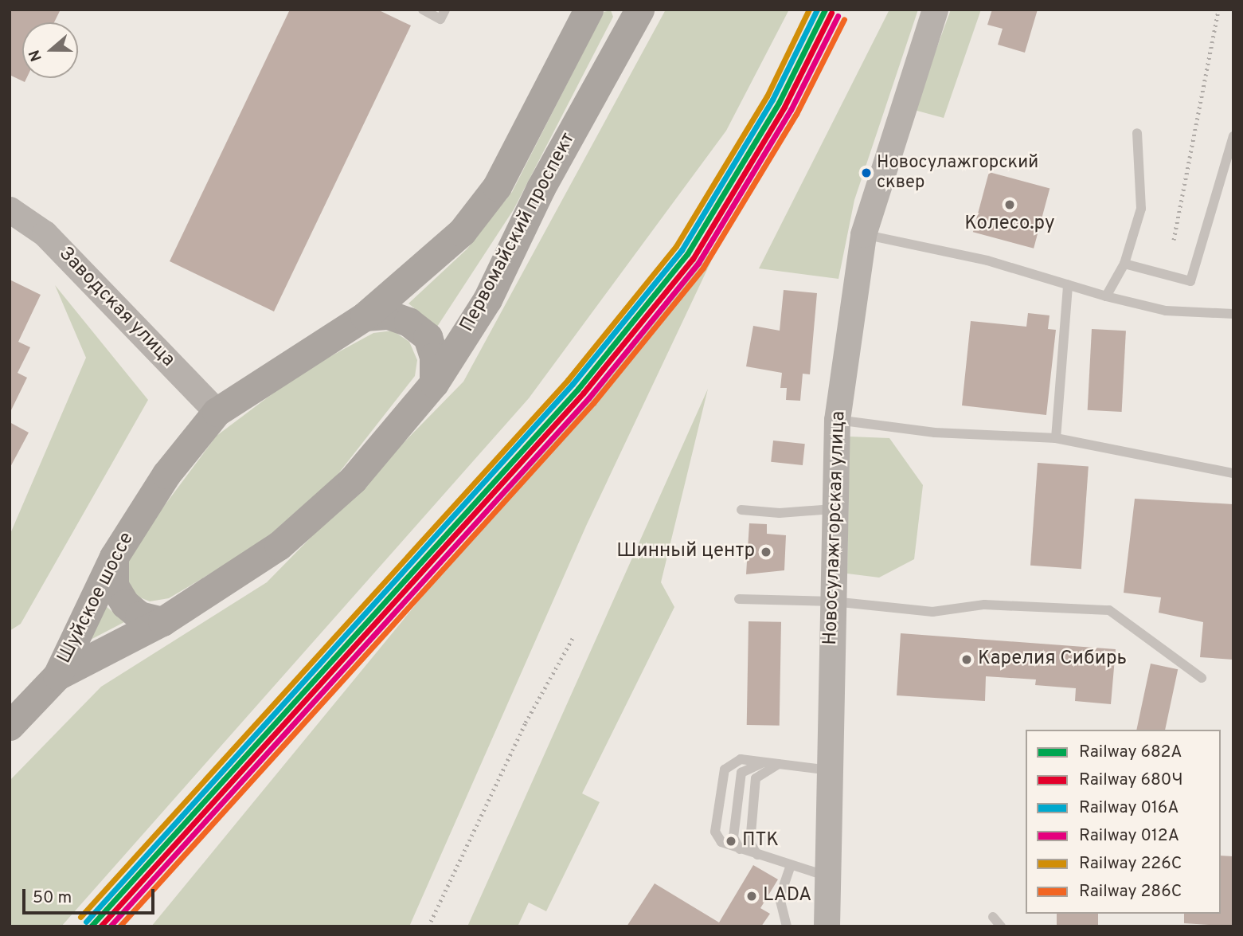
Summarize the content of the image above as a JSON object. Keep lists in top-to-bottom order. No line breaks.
{"streets":{"main road":["Первомайский проспект","Заводская улица","Новосулажгорская улица","Шуйское шоссе"]},"crossings":[["Первомайский проспект","Заводская улица"],["Первомайский проспект","Шуйское шоссе"],["Заводская улица","Шуйское шоссе"]],"places":["Новосулажгорский сквер","Колесо.ру","Шинный центр","Карелия Сибирь","ПТК","LADA"],"lines":["rail line 682А","rail line 016А","rail line 226С","rail line 680Ч","rail line 012А","rail line 286С"],"legend":["Railway 682А","Railway 680Ч","Railway 016А","Railway 012А","Railway 226С","Railway 286С"],"scale_bar":"50 m","north":"left"}
